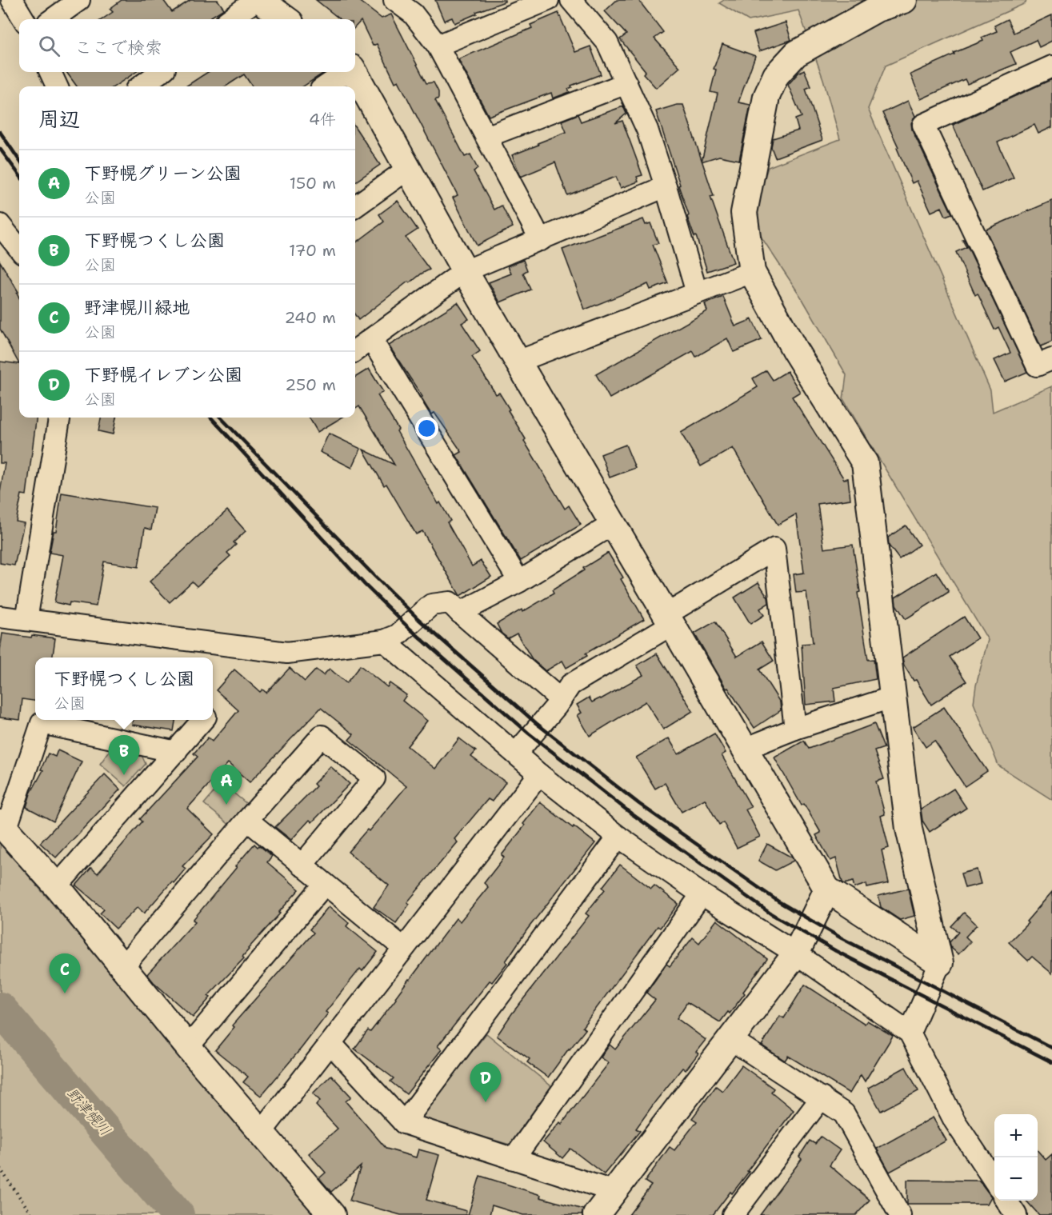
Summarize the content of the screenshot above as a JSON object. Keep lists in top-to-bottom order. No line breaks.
{"water":["野津幌川"],"page":{"search":"ここで検索","heading":["周辺","4件"],"list":[{"mark":"A","name":"下野幌グリーン公園","note":"公園","value":"150 m"},{"mark":"B","name":"下野幌つくし公園","note":"公園","value":"170 m"},{"mark":"C","name":"野津幌川緑地","note":"公園","value":"240 m"},{"mark":"D","name":"下野幌イレブン公園","note":"公園","value":"250 m"}],"popup":["下野幌つくし公園","公園"],"pins":["B","A","C","D"],"map_buttons":["+","−"]}}
